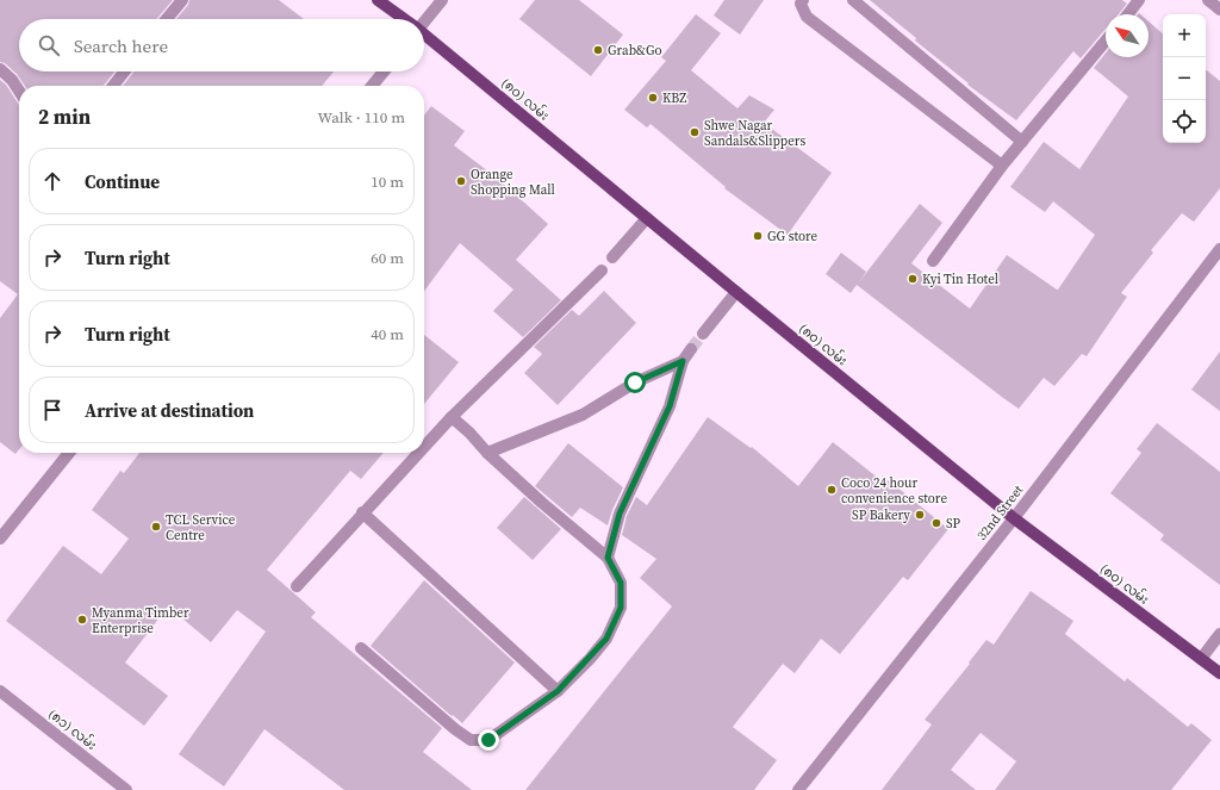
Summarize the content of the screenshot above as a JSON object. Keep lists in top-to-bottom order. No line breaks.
{"streets":{"main road":["(၈၀) လမ်း"],"street":["32nd Street","(၈၁) လမ်း"]},"crossings":[["(၈၀) လမ်း","32nd Street"]],"places":["Grab&Go","KBZ","Shwe Nagar Sandals&Slippers","Orange Shopping Mall","GG store","Kyi Tin Hotel","Coco 24 hour convenience store","SP Bakery","SP","TCL Service Centre","Myanma Timber Enterprise"],"north":"top left","page":{"map_buttons":["+","−"],"search":"Search here","heading":["2 min","Walk · 110 m"],"list":[["Continue","10 m"],["Turn right","60 m"],["Turn right","40 m"],"Arrive at destination"]}}
